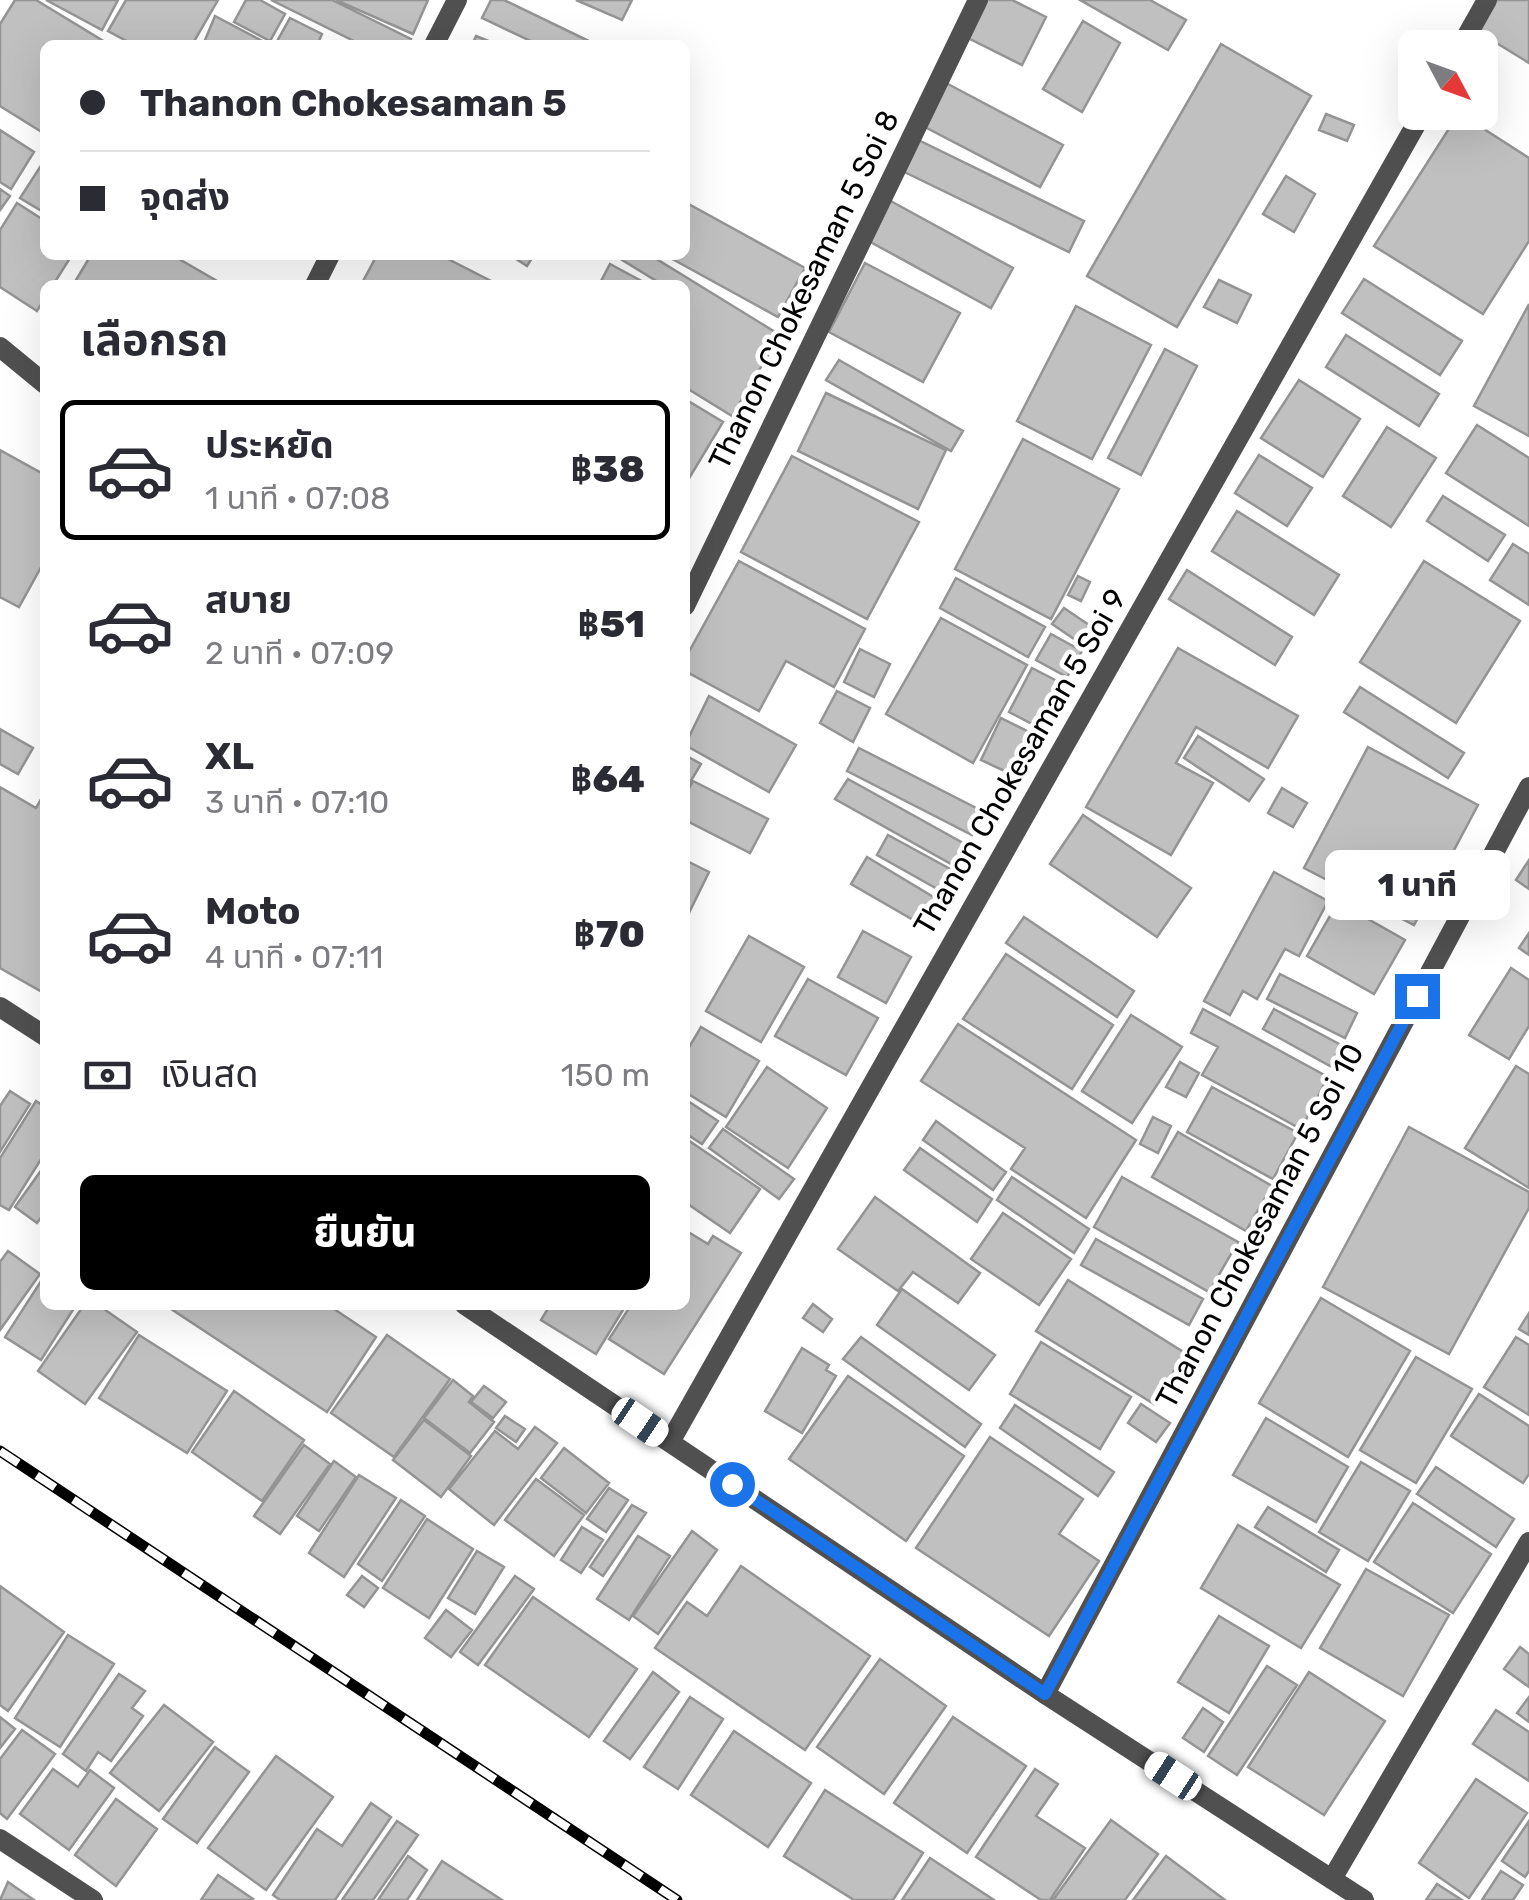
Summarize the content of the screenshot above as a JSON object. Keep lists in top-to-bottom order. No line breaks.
{"streets":{"street":["Thanon Chokesaman 5 Soi 8","Thanon Chokesaman 5 Soi 9","Thanon Chokesaman 5 Soi 10"]},"north":"bottom right","page":{"banner":["Thanon Chokesaman 5","จุดส่ง"],"heading":"เลือกรถ","list":[{"name":"ประหยัด","note":"1 นาที · 07:08","value":"฿38"},{"name":"สบาย","note":"2 นาที · 07:09","value":"฿51"},{"name":"XL","note":"3 นาที · 07:10","value":"฿64"},{"name":"Moto","note":"4 นาที · 07:11","value":"฿70"}],"bubble":"1 นาที","pay":["เงินสด","150 m"],"buttons":"ยืนยัน"}}
